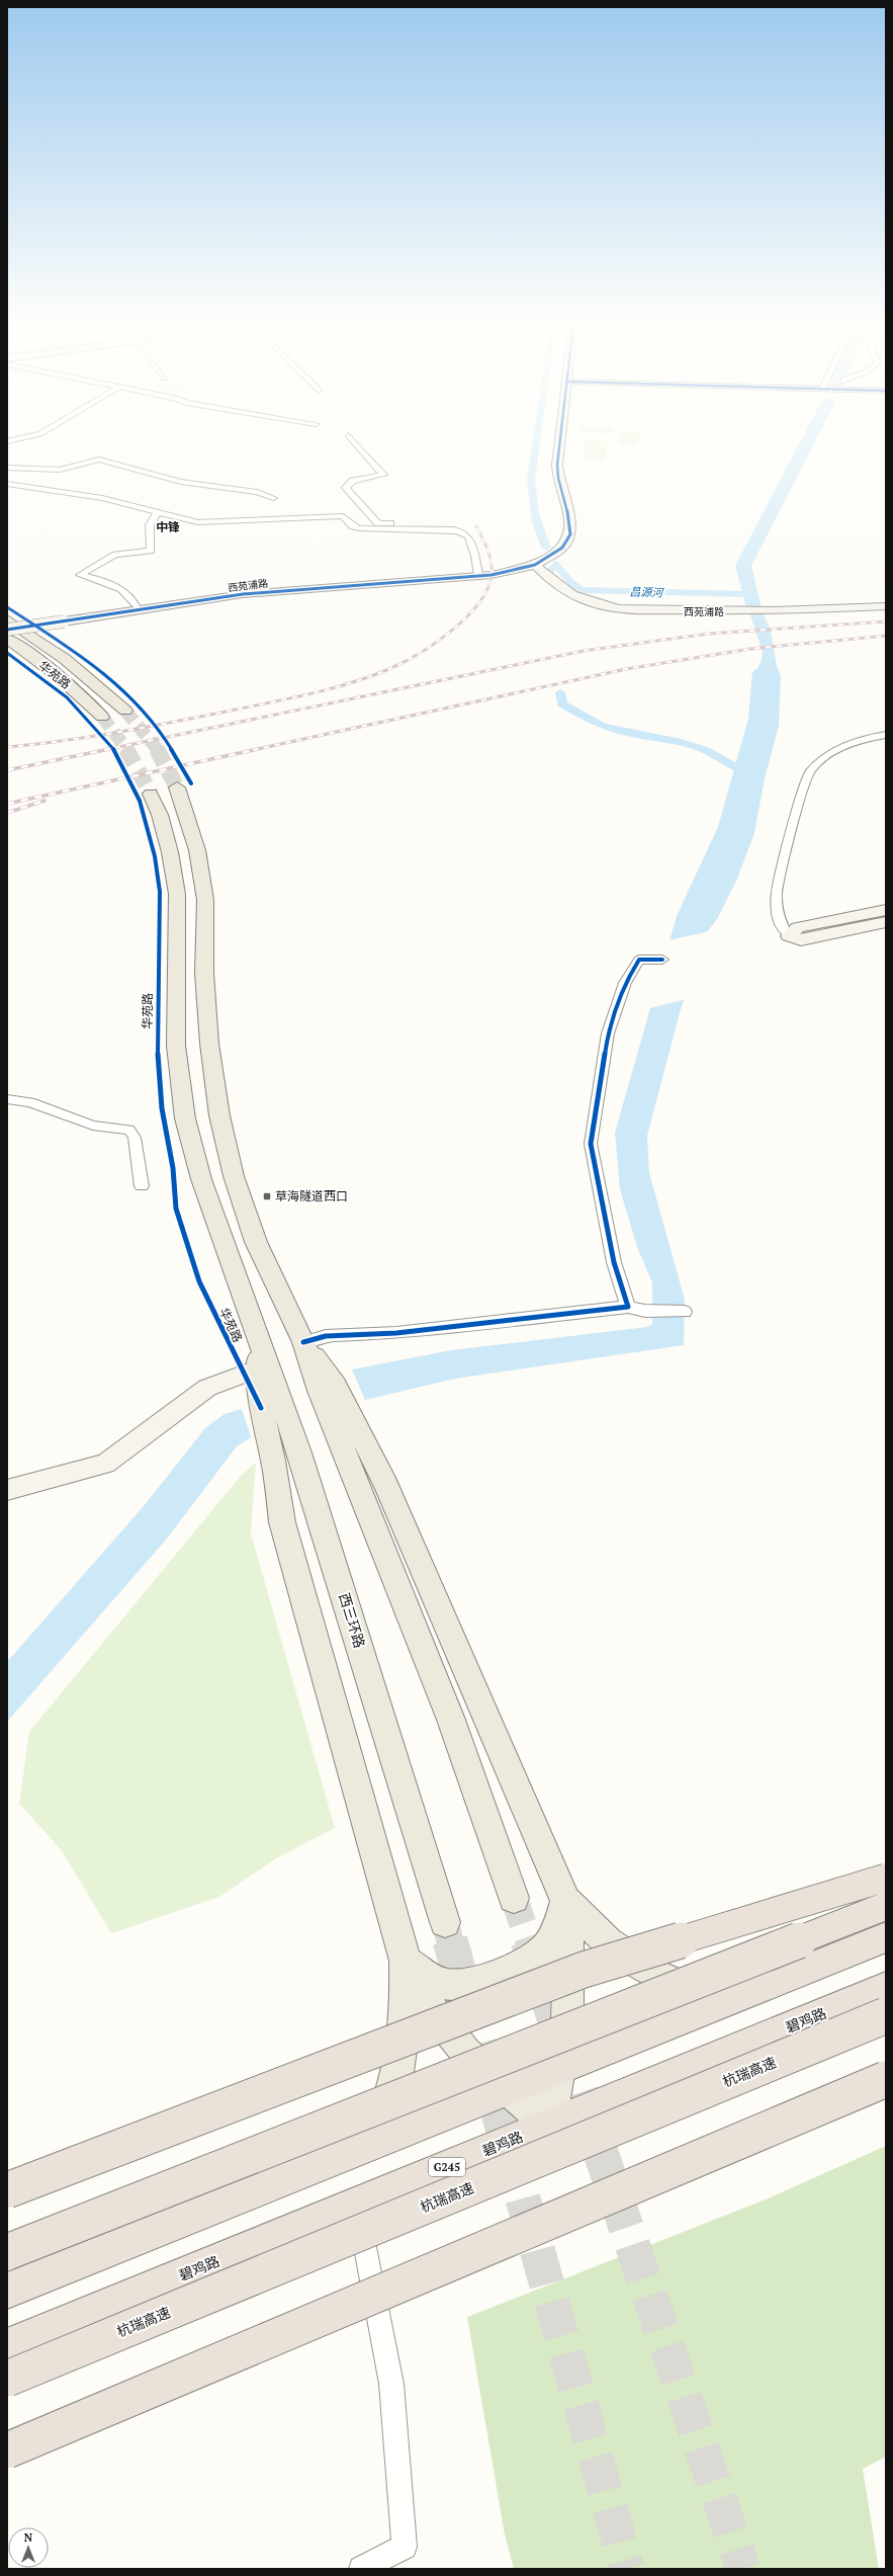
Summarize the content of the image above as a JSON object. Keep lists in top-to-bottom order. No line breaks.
{"streets":{"highway":["碧鸡路","杭瑞高速","G245"],"main road":["华苑路","西三环路"],"street":["西苑浦路"]},"crossings":[["华苑路","西三环路"]],"districts":["中锋"],"water":["昌源河"],"places":{"transit":["草海隧道西口"]},"north":"top"}
